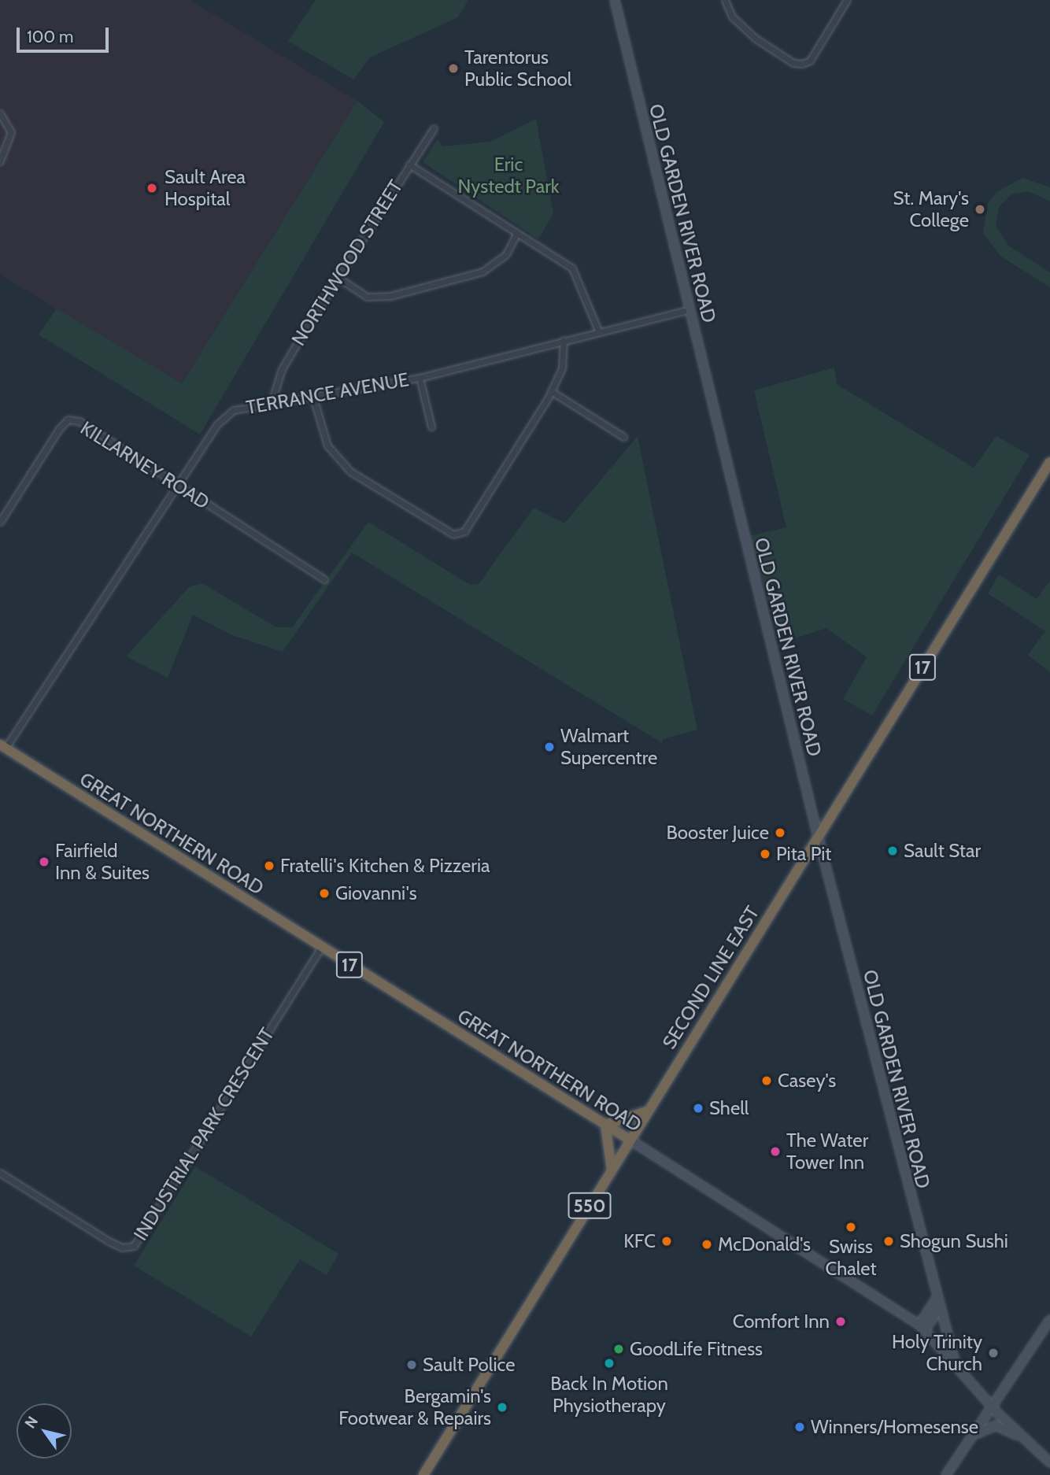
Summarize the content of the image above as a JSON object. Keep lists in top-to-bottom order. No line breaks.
{"streets":{"highway":["17","GREAT NORTHERN ROAD","SECOND LINE EAST","550"],"main road":["OLD GARDEN RIVER ROAD"],"street":["NORTHWOOD STREET","TERRANCE AVENUE","KILLARNEY ROAD","INDUSTRIAL PARK CRESCENT"]},"crossings":[["OLD GARDEN RIVER ROAD","TERRANCE AVENUE"],["OLD GARDEN RIVER ROAD","GREAT NORTHERN ROAD"],["OLD GARDEN RIVER ROAD","SECOND LINE EAST"],["NORTHWOOD STREET","TERRANCE AVENUE"],["TERRANCE AVENUE","KILLARNEY ROAD"],["TERRANCE AVENUE","GREAT NORTHERN ROAD"],["GREAT NORTHERN ROAD","SECOND LINE EAST"],["GREAT NORTHERN ROAD","INDUSTRIAL PARK CRESCENT"]],"parks":["Eric Nystedt Park"],"places":["Tarentorus Public School","Sault Area Hospital","St. Mary's College","Walmart Supercentre","Booster Juice","Sault Star","Pita Pit","Fairfield Inn & Suites","Fratelli's Kitchen & Pizzeria","Giovanni's","Casey's","Shell","The Water Tower Inn","Swiss Chalet","KFC","Shogun Sushi","McDonald's","Comfort Inn","GoodLife Fitness","Holy Trinity Church","Back In Motion Physiotherapy","Sault Police","Bergamin's Footwear & Repairs","Winners/Homesense"],"scale_bar":"100 m","north":"top left"}
